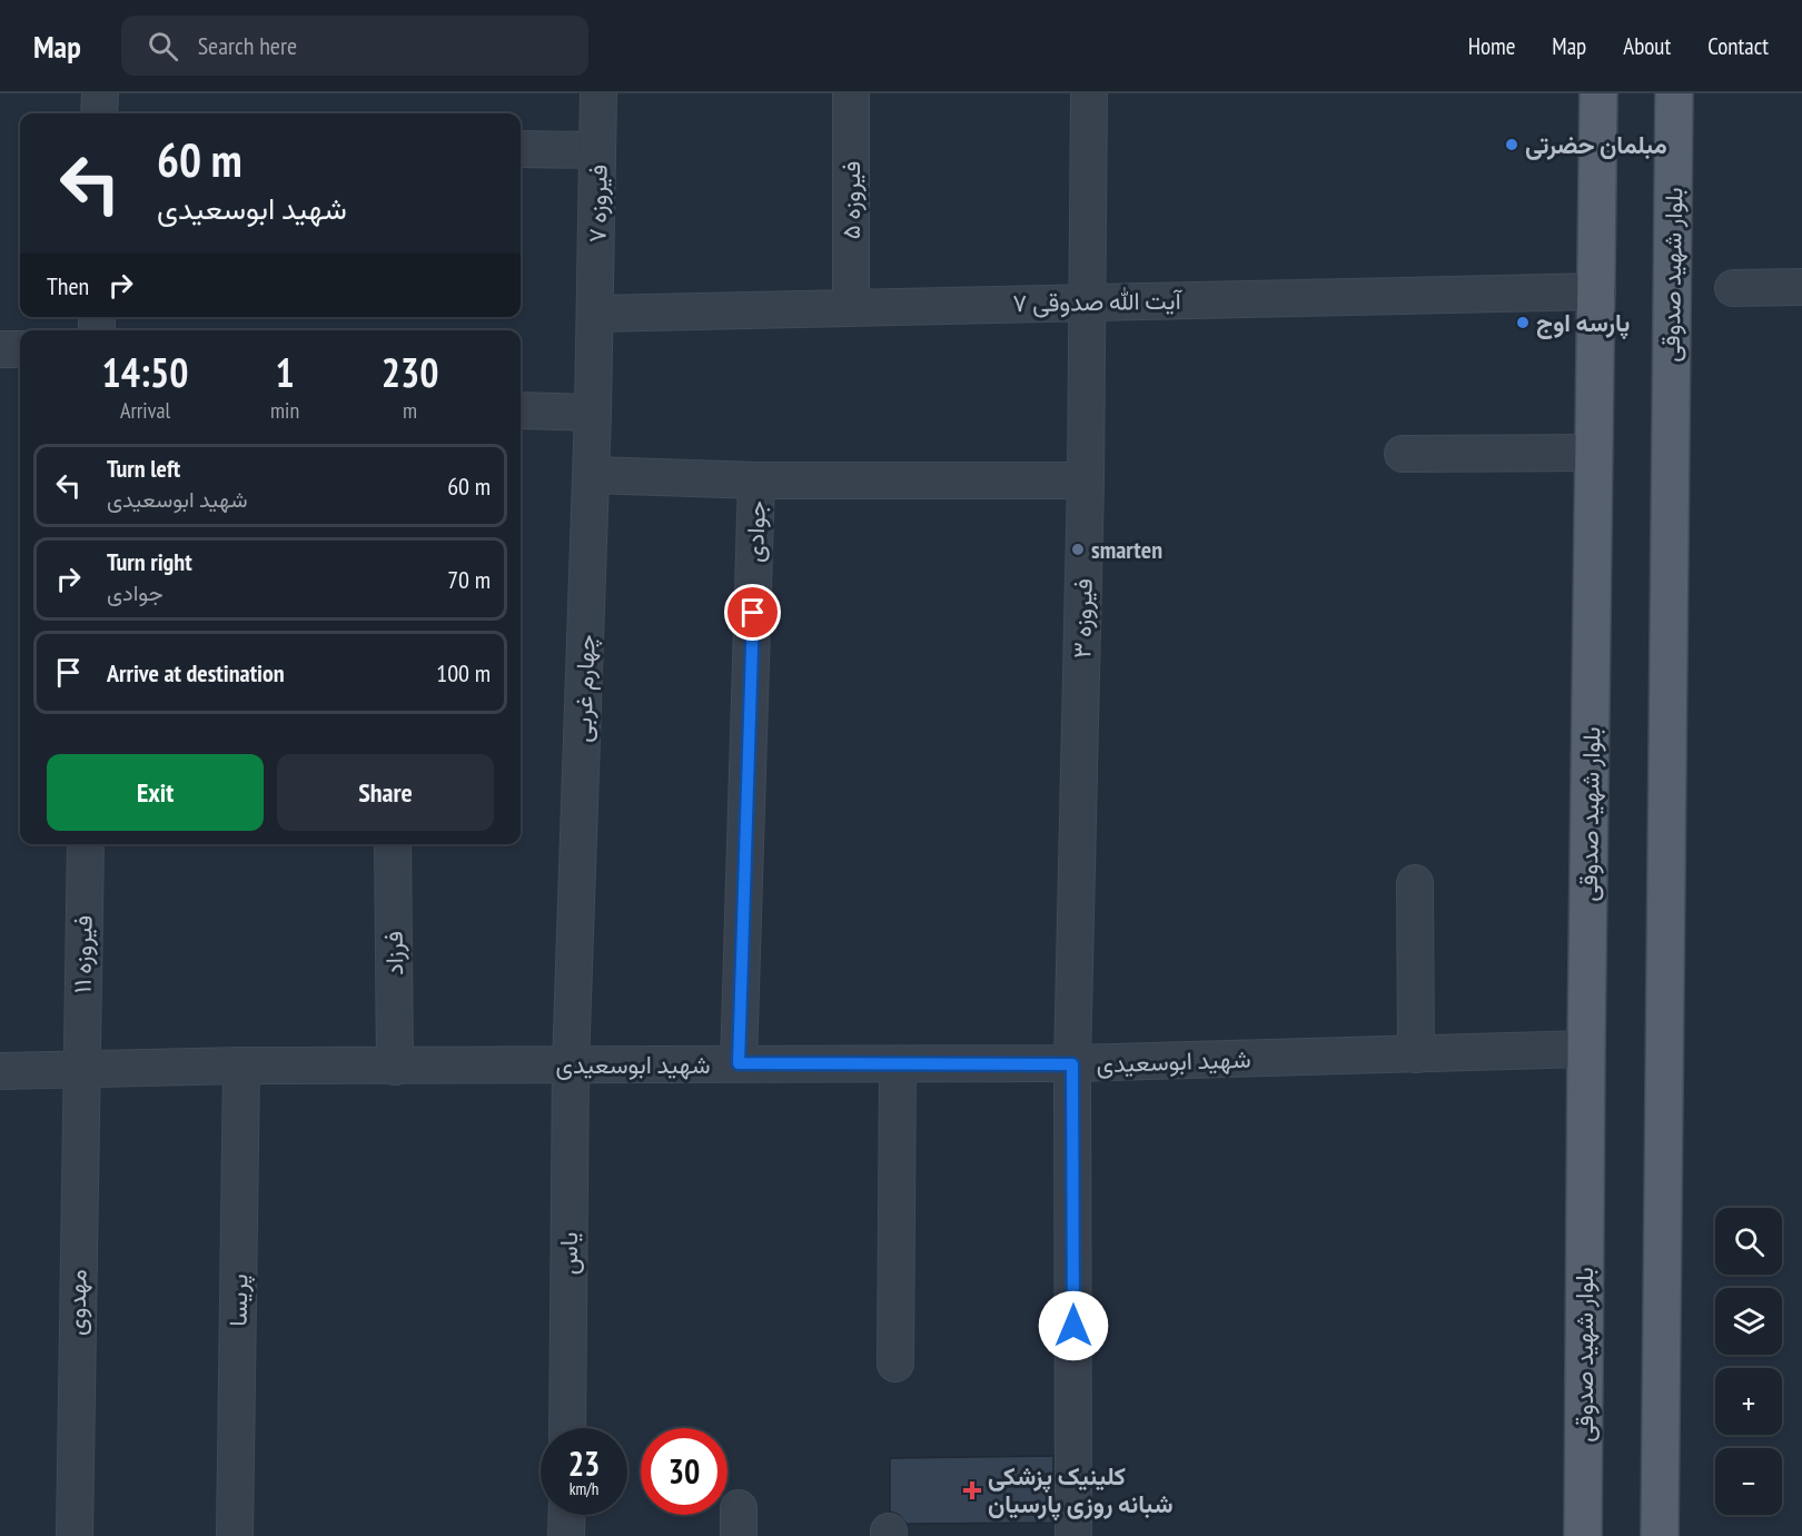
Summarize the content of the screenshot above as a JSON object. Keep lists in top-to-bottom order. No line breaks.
{"streets":{"main road":["بلوار شهید صدوقی"],"street":["فیروزه ۵","فیروزه ۷","آیت الله صدوقی ۷","جوادی","فیروزه ۳","چهارم غربی","فرزاد","فیروزه ۱۱","شهید ابوسعیدی","یاس","پریسا","مهدوی"]},"crossings":[["فیروزه ۵","آیت الله صدوقی ۷"],["فیروزه ۷","آیت الله صدوقی ۷"],["فیروزه ۷","چهارم غربی"],["بلوار شهید صدوقی","آیت الله صدوقی ۷"],["بلوار شهید صدوقی","شهید ابوسعیدی"],["آیت الله صدوقی ۷","فیروزه ۳"],["آیت الله صدوقی ۷","چهارم غربی"],["جوادی","شهید ابوسعیدی"],["فیروزه ۳","شهید ابوسعیدی"],["چهارم غربی","شهید ابوسعیدی"],["چهارم غربی","یاس"],["فرزاد","شهید ابوسعیدی"],["فیروزه ۱۱","شهید ابوسعیدی"],["فیروزه ۱۱","مهدوی"],["شهید ابوسعیدی","یاس"],["شهید ابوسعیدی","پریسا"],["شهید ابوسعیدی","مهدوی"]],"places":{"other":["مبلمان حضرتی","پارسه اوج","smarten"],"health":["کلینیک پزشکی شبانه روزی پارسیان"]},"page":{"header":"Map","search":"Search here","nav":["Home","Map","About","Contact"],"turn":["60 m","شهید ابوسعیدی"],"then":"Then","eta":["14:50","Arrival","1","min","230","m"],"list":[{"name":"Turn left","note":"شهید ابوسعیدی","value":"60 m"},{"name":"Turn right","note":"جوادی","value":"70 m"},{"name":"Arrive at destination","value":"100 m"}],"buttons":["Exit","Share"],"map_buttons":["+","−"],"speed":"23 km/h","limit":"30"}}
